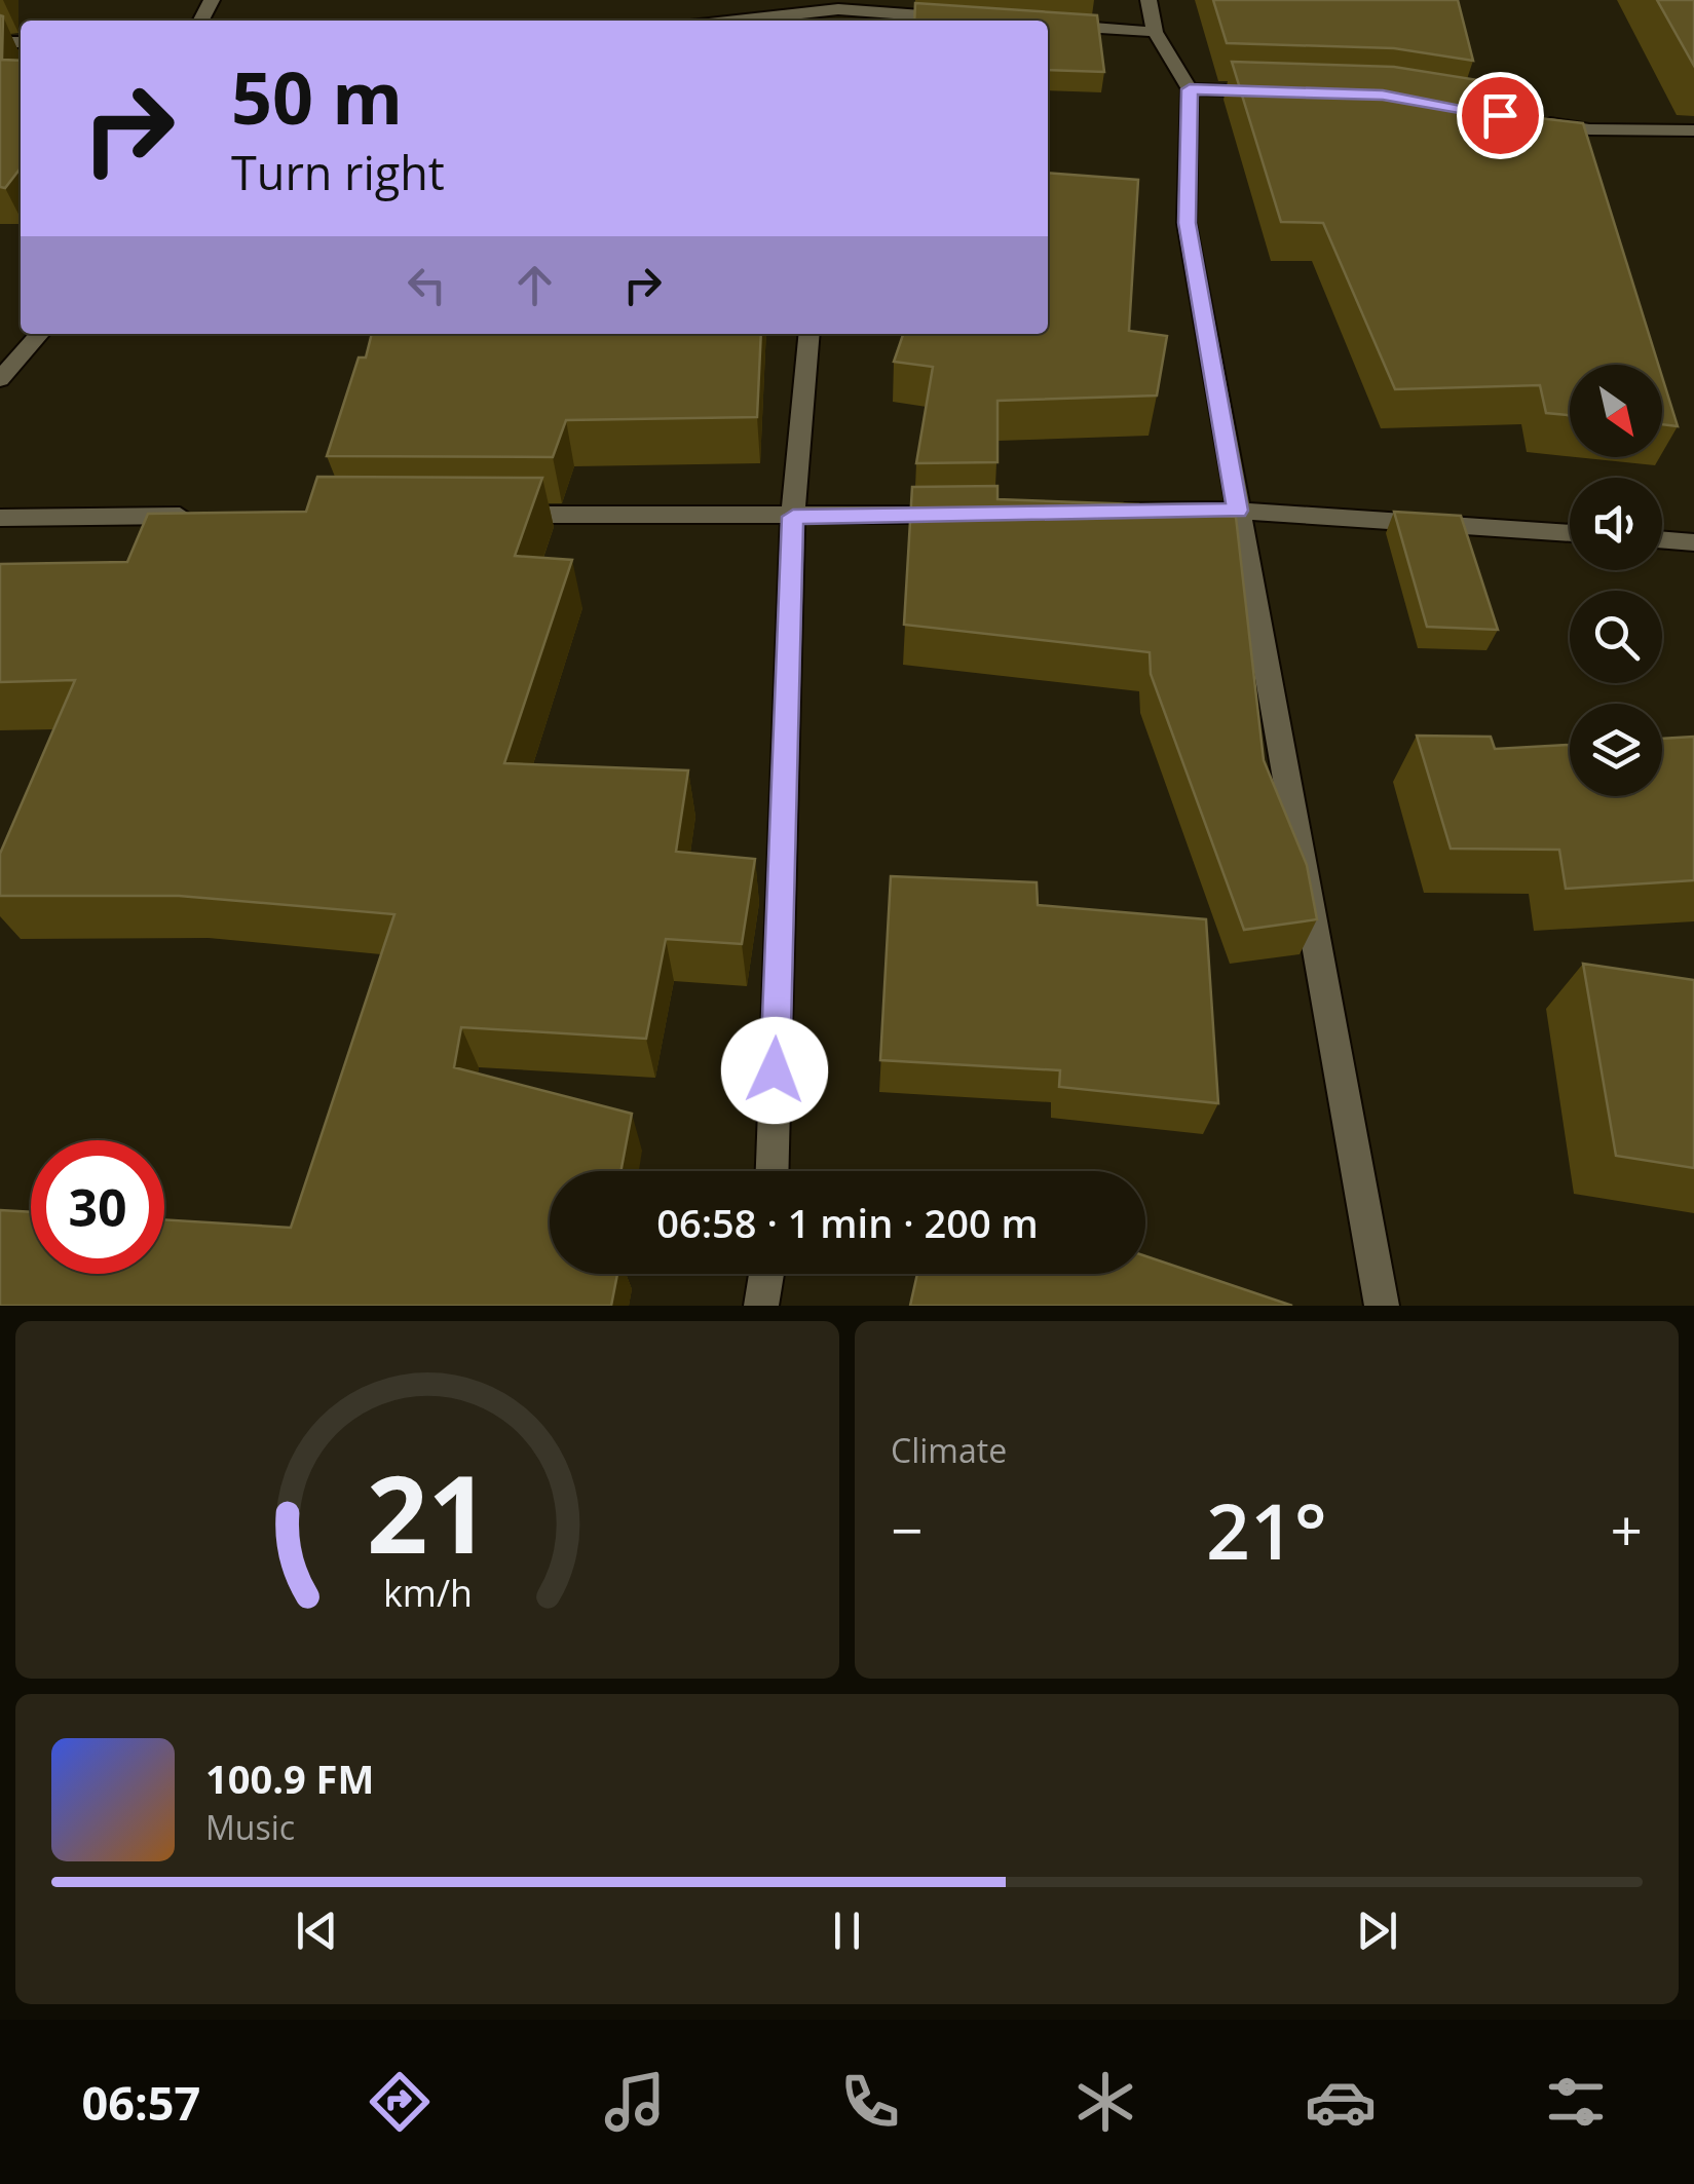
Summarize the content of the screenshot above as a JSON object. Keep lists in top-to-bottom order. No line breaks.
{"north":"bottom right","page":{"turn":["50 m","Turn right"],"limit":"30","trip":"06:58 · 1 min · 200 m","tile":"Climate","heat":["−","21°","+"],"song":["100.9 FM","Music"],"tabs":"06:57","gauge":["21","km/h"]}}
